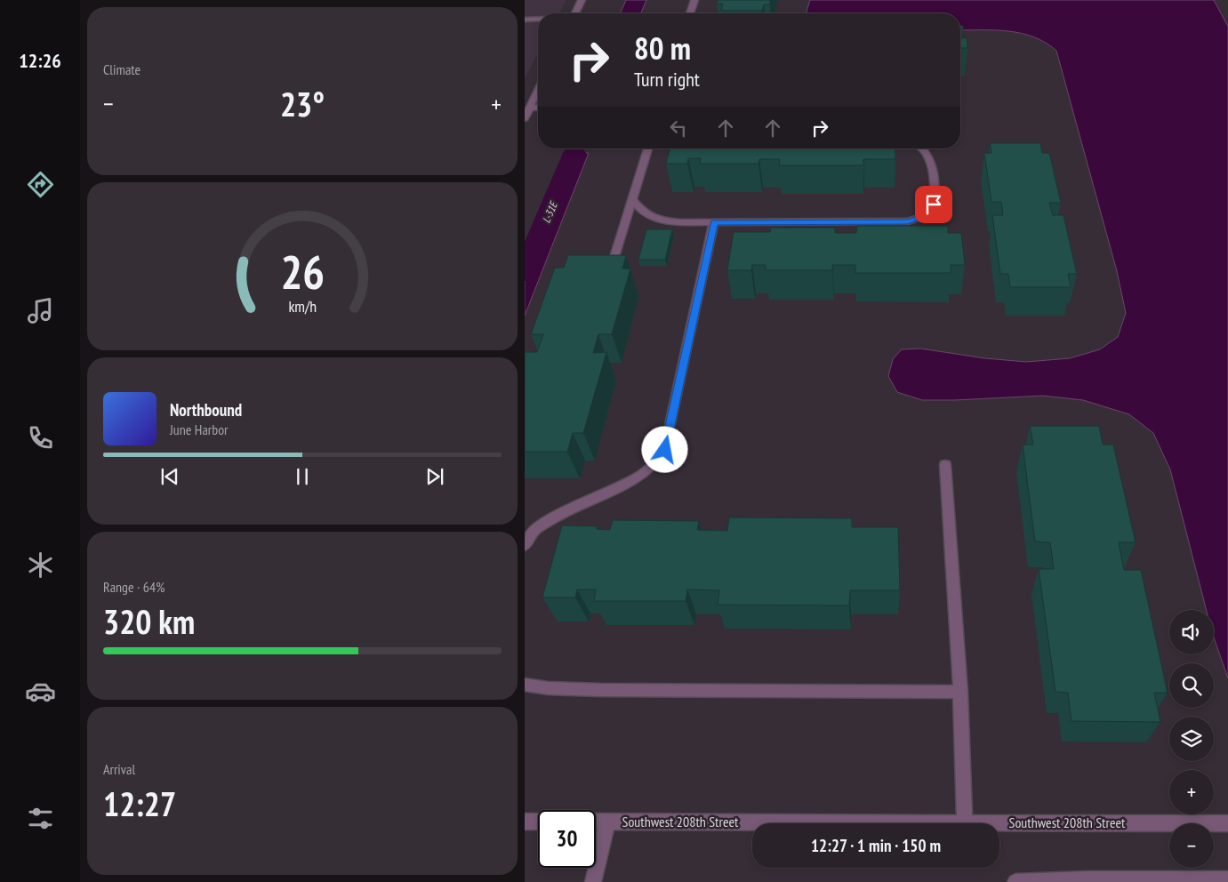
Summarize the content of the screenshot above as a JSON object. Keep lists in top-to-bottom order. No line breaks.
{"streets":{"street":["Southwest 208th Street"]},"water":["L-31E"],"page":{"tabs":"12:26","tile":["Climate",["Range · 64%","320 km"],["Arrival","12:27"]],"turn":["80 m","Turn right"],"heat":["−","23°","+"],"song":["Northbound","June Harbor"],"map_buttons":["+","−"],"limit":"30","trip":"12:27 · 1 min · 150 m","gauge":["26","km/h"]}}
